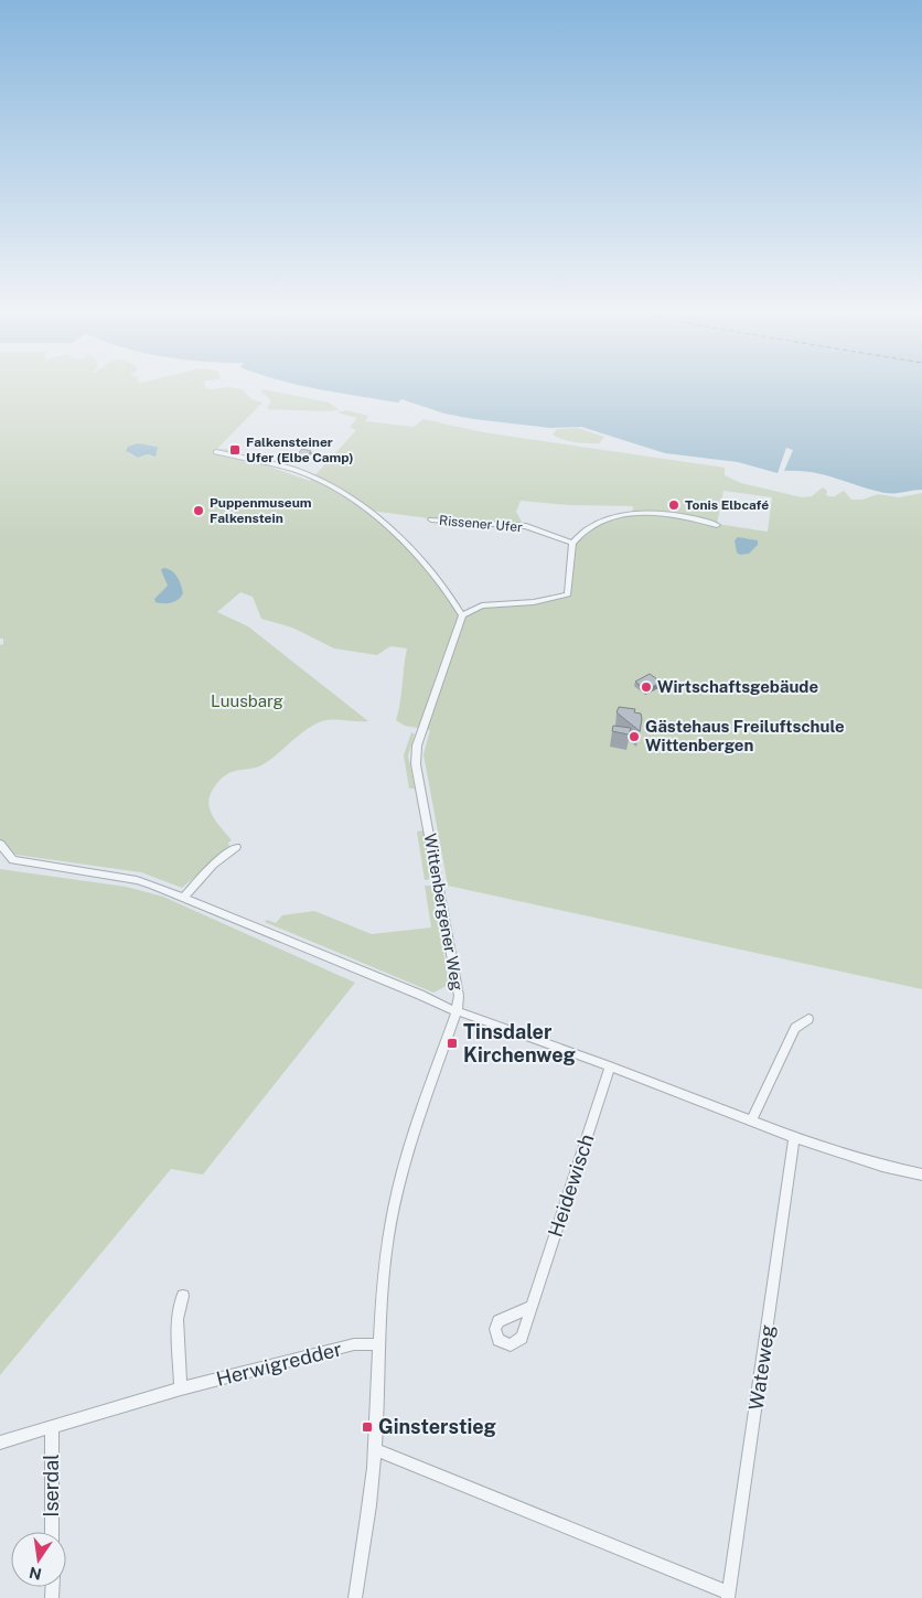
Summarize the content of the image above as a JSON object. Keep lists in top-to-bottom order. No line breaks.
{"streets":{"street":["Rissener Ufer","Wittenbergener Weg","Heidewisch","Herwigredder","Wateweg","Iserdal"]},"crossings":[["Wittenbergener Weg","Herwigredder"],["Herwigredder","Iserdal"]],"parks":["Luusbarg"],"places":{"transit":["Falkensteiner Ufer (Elbe Camp)","Tinsdaler Kirchenweg","Ginsterstieg"],"other":["Tonis Elbcafé","Puppenmuseum Falkenstein","Wirtschaftsgebäude","Gästehaus Freiluftschule Wittenbergen"]},"north":"bottom"}
